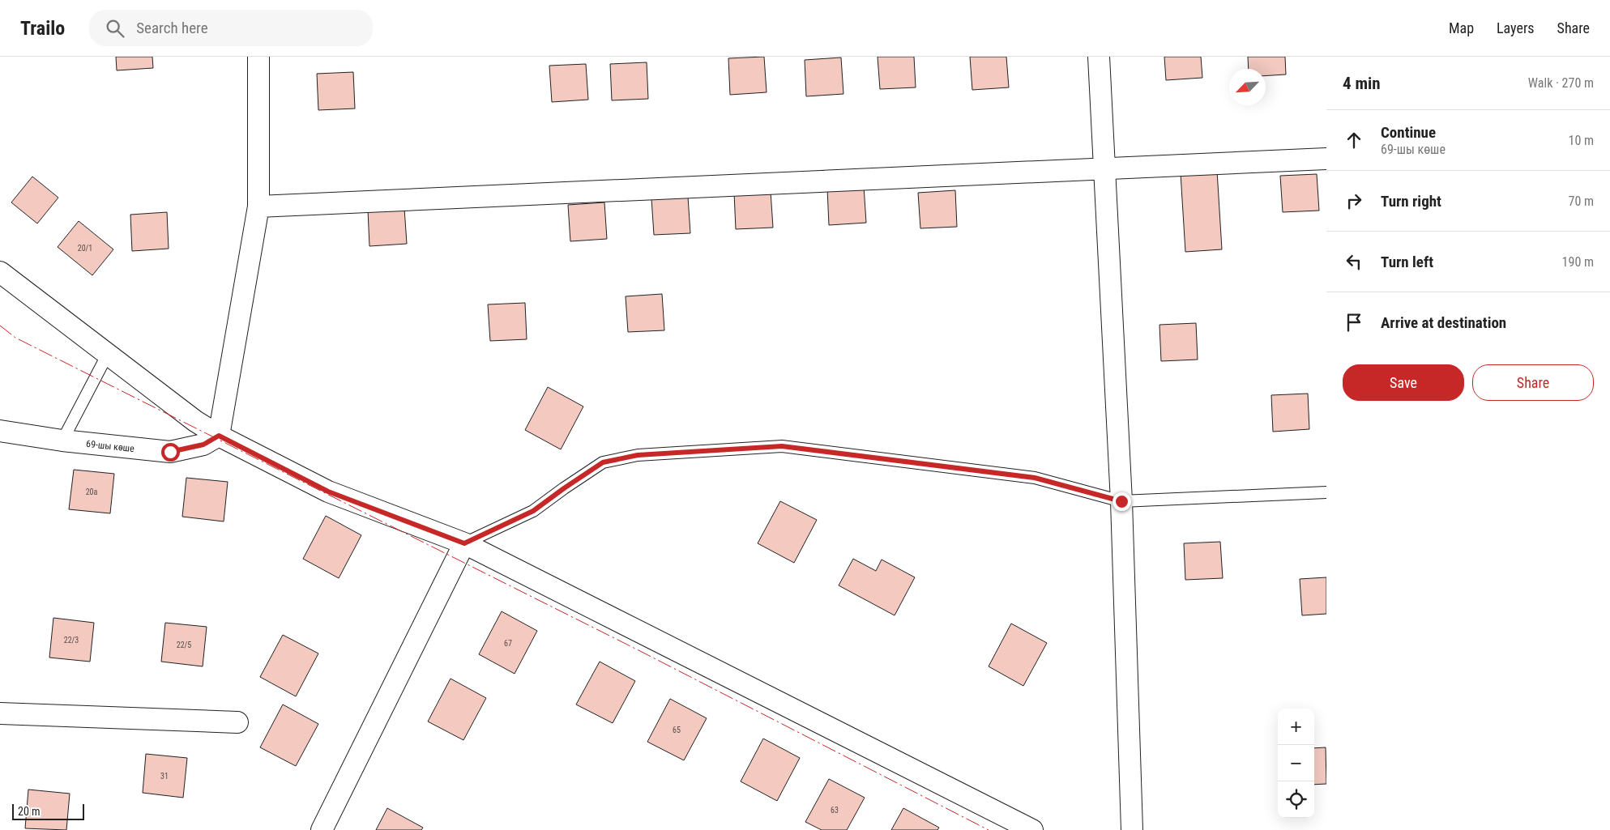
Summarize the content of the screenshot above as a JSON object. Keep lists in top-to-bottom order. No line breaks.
{"streets":{"street":["69-шы көше"]},"house_numbers":["20/1","20а","22/3","67","22/5","65","31","63"],"scale_bar":"20 m","north":"bottom left","page":{"header":"Trailo","search":"Search here","nav":["Map","Layers","Share"],"heading":["4 min","Walk · 270 m"],"list":[["Continue","69-шы көше","10 m"],["Turn right","70 m"],["Turn left","190 m"],"Arrive at destination"],"buttons":["Save","Share"],"map_buttons":["+","−"],"scale":"20 m"}}
